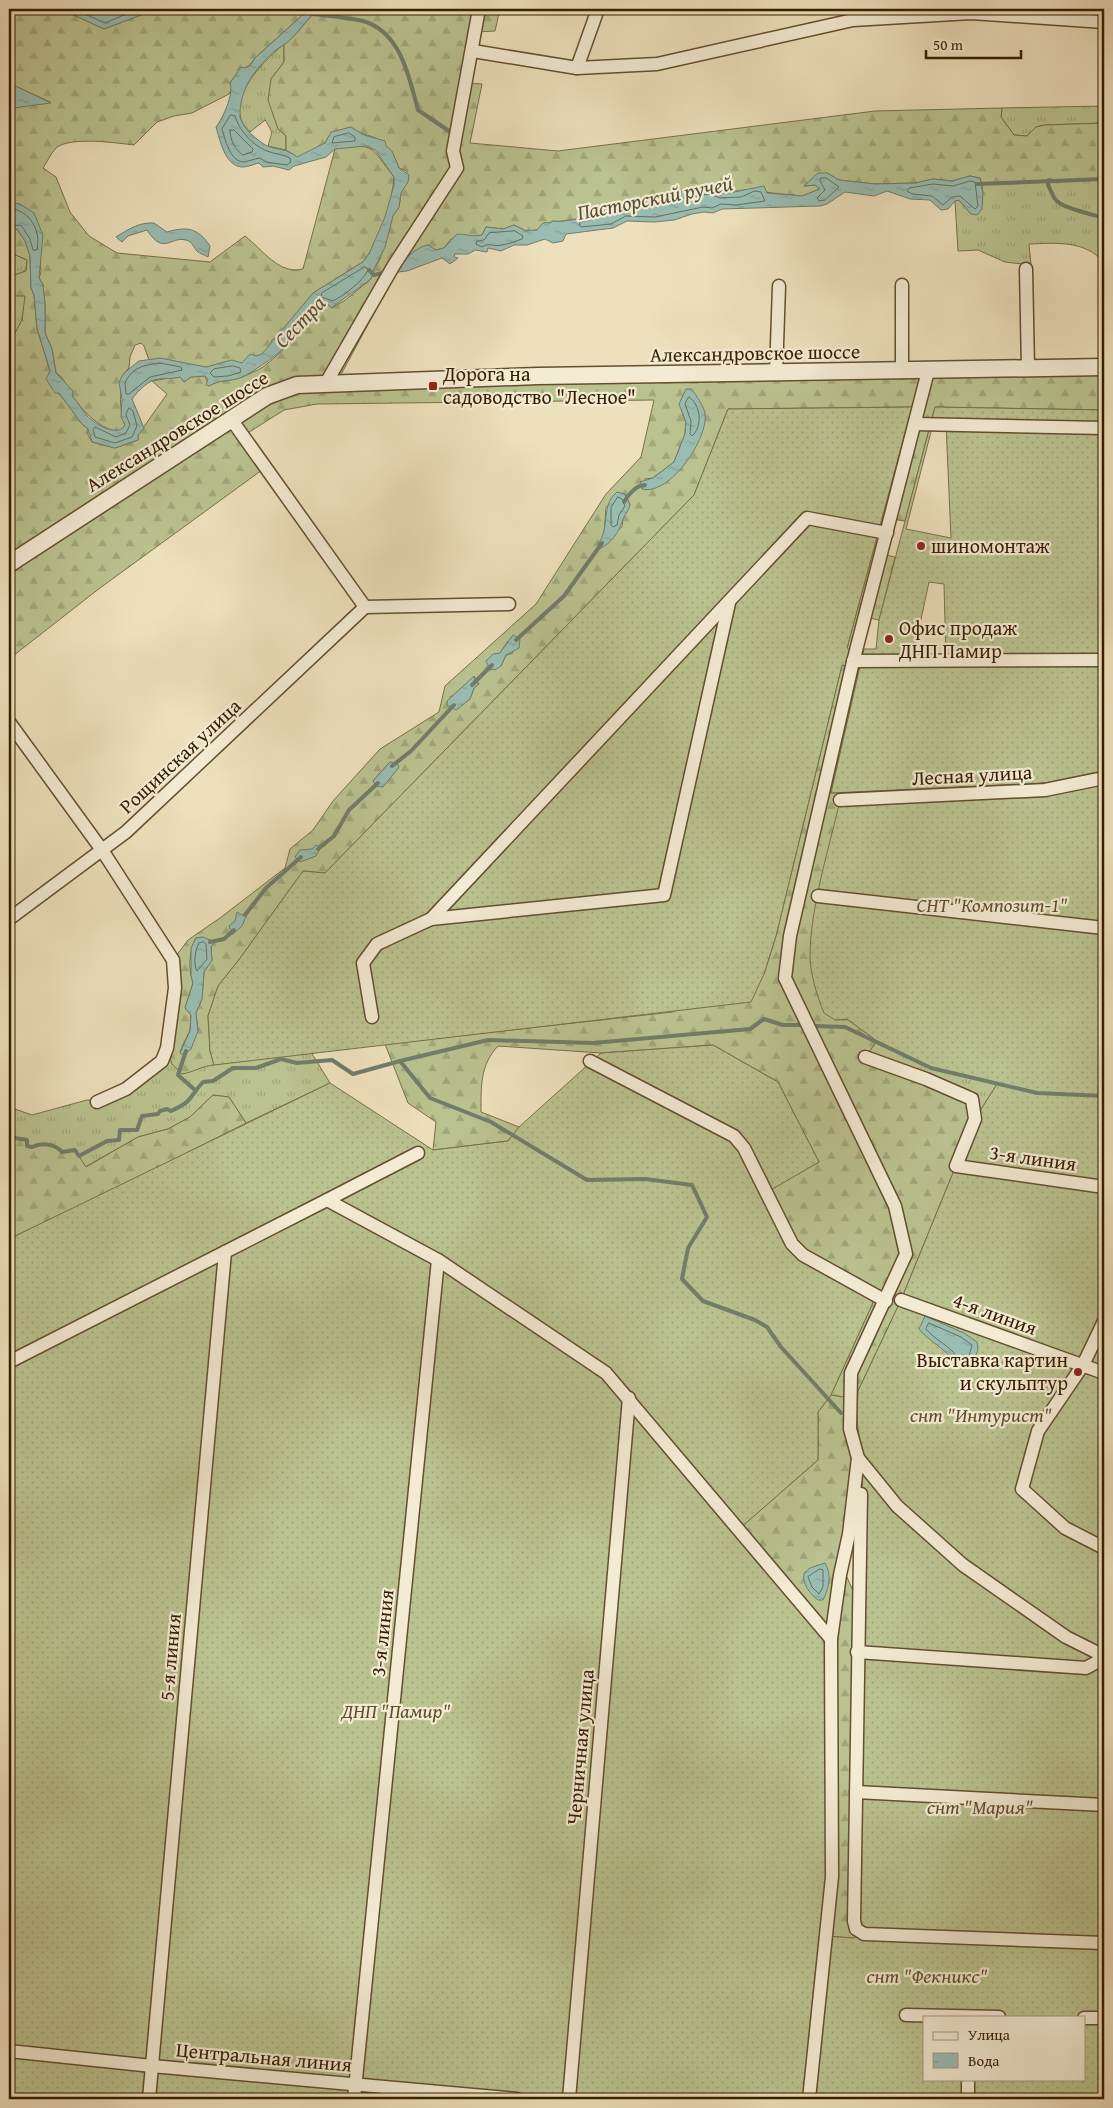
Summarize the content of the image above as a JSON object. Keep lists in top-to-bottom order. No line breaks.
{"streets":{"street":["Александровское шоссе","Рощинская улица","Лесная улица","3-я линия","4-я линия","5-я линия","Черничная улица","Центральная линия"]},"crossings":[["3-я линия","Центральная линия"],["5-я линия","Центральная линия"]],"water":["Пасторский ручей","Сестра"],"parks":["СНТ \"Композит-1\"","снт \"Интурист\"","ДНП \"Памир\"","снт \"Мария\"","снт \"Фекникс\""],"places":{"transit":["Дорога на садоводство \"Лесное\""],"other":["шиномонтаж","Офис продаж ДНП Памир","Выставка картин и скульптур"]},"legend":["Улица","Вода"],"scale_bar":"50 m"}
